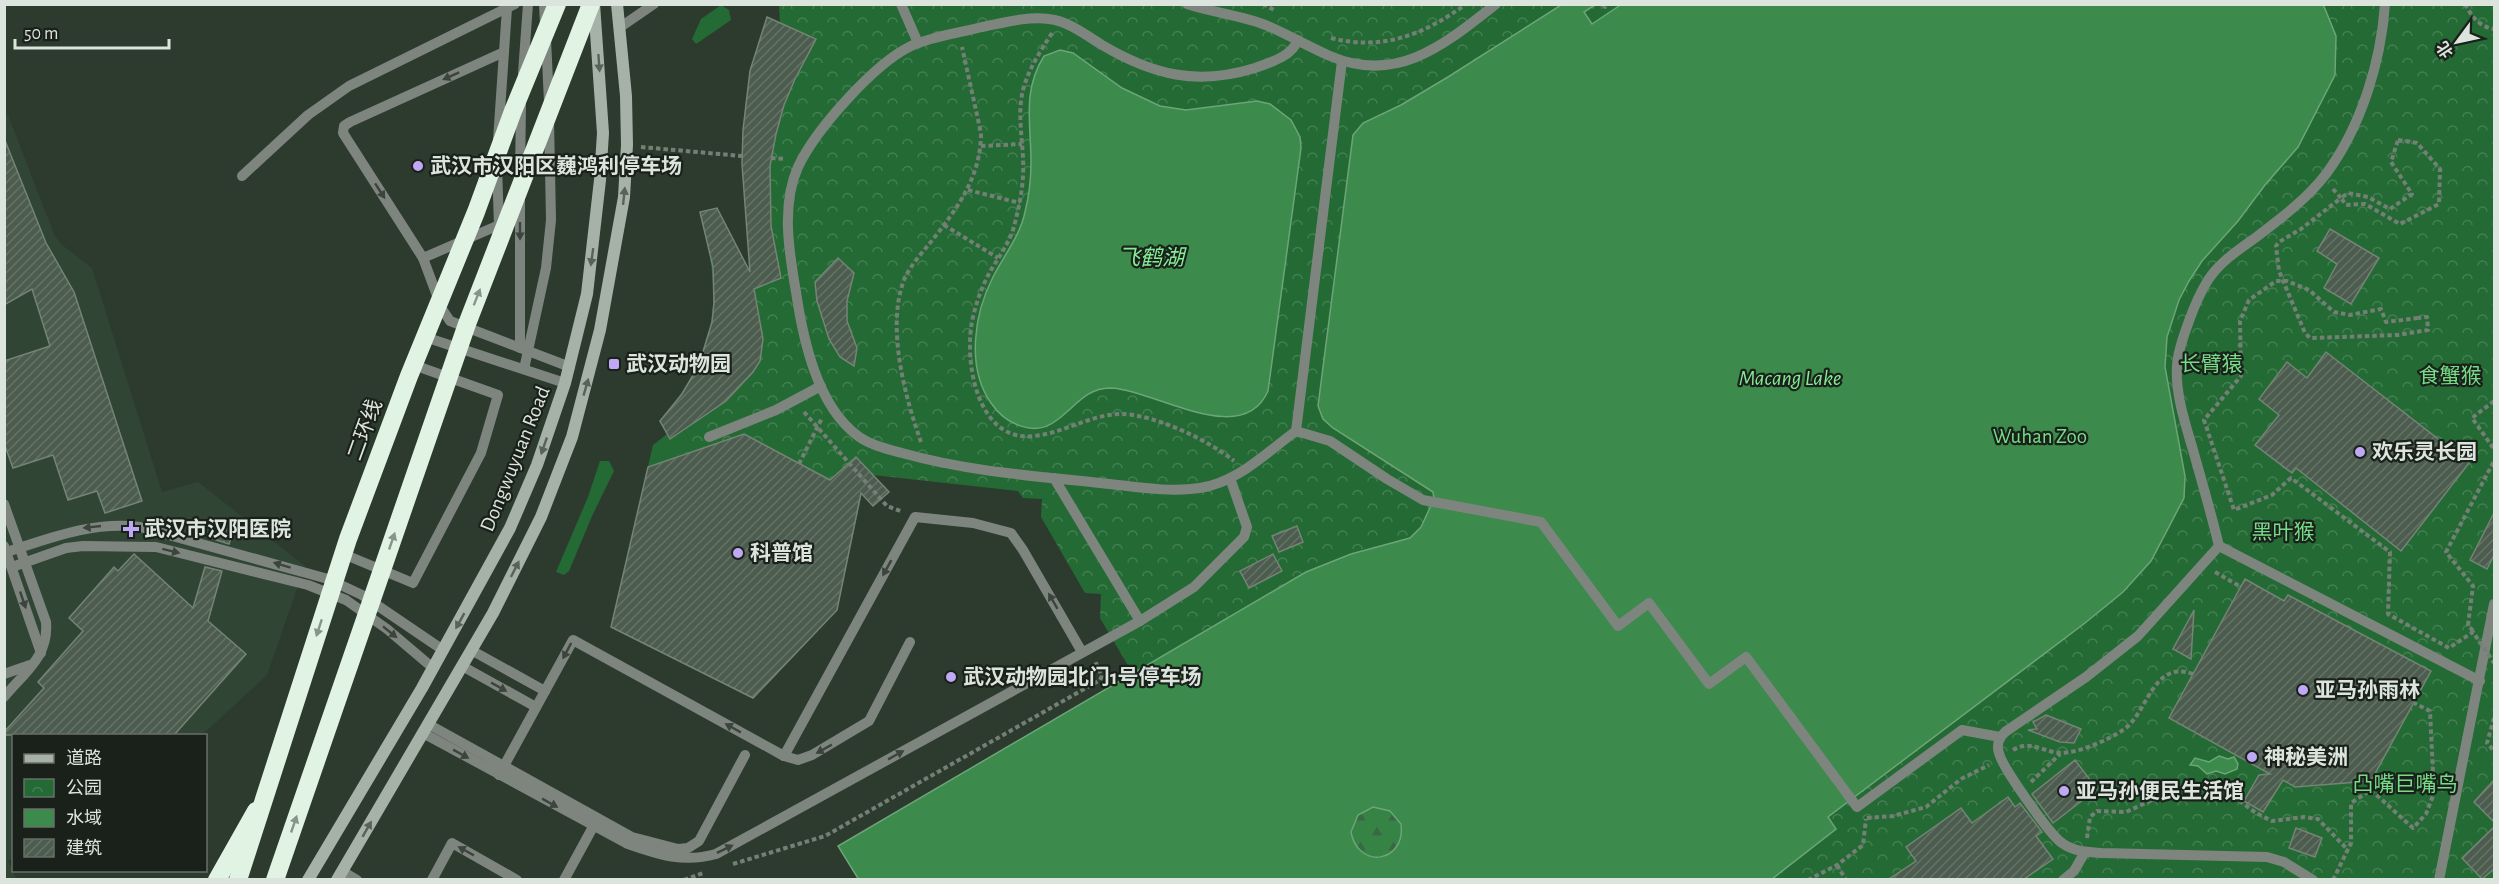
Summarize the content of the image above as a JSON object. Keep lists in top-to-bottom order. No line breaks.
{"streets":{"highway":["二环线"],"main road":["Dongwuyuan Road"]},"water":["飞鹤湖","Macang Lake"],"parks":["长臂猿","食蟹猴","Wuhan Zoo","黑叶猴","凸嘴巨嘴鸟"],"places":{"other":["武汉市汉阳区巍鸿利停车场","欢乐灵长园","科普馆","武汉动物园北门1号停车场","亚马孙雨林","神秘美洲","亚马孙便民生活馆"],"transit":["武汉动物园"],"health":["武汉市汉阳医院"]},"legend":["道路","公园","水域","建筑"],"scale_bar":"50 m","north":"bottom left"}
